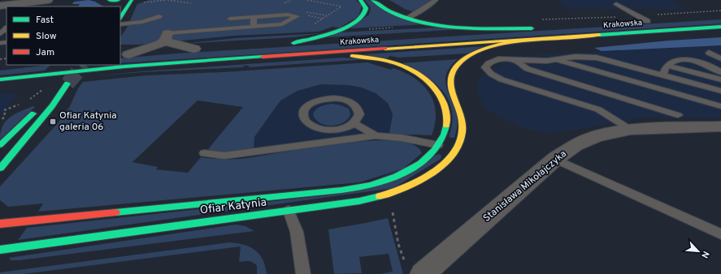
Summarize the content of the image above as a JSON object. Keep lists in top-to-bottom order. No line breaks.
{"streets":{"street":["Krakowska","Stanisława Mikołajczyka","Ofiar Katynia"]},"places":{"transit":["Ofiar Katynia galeria 06"]},"legend":["Fast","Slow","Jam"],"north":"bottom right"}
